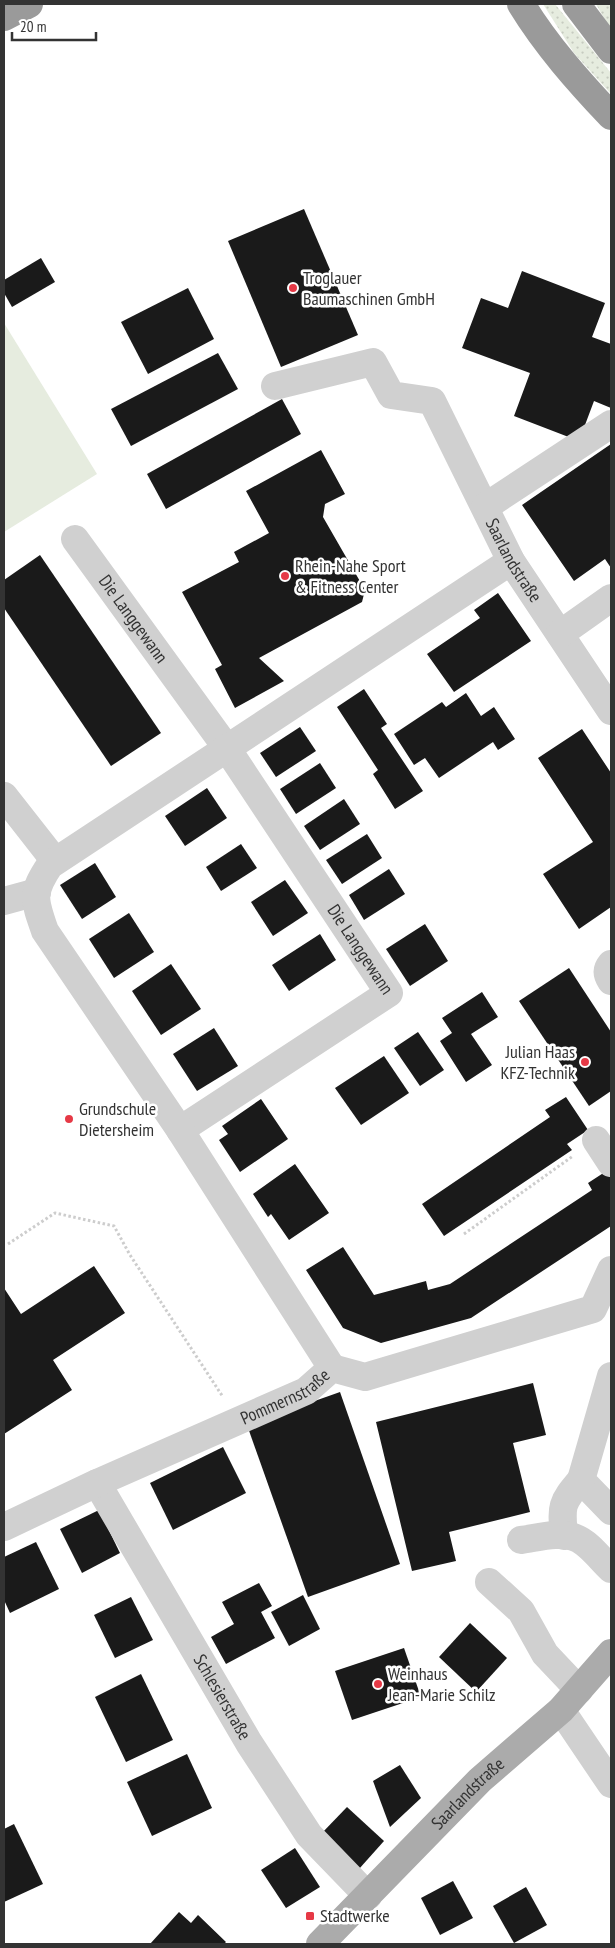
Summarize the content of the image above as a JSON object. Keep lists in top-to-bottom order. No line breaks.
{"streets":{"main road":["Saarlandstraße"],"street":["Die Langgewann","Pommernstraße","Schlesierstraße"]},"crossings":[["Saarlandstraße","Schlesierstraße"],["Pommernstraße","Schlesierstraße"]],"places":{"other":["Troglauer Baumaschinen GmbH","Rhein-Nahe Sport & Fitness Center","Julian Haas KFZ-Technik","Grundschule Dietersheim","Weinhaus Jean-Marie Schilz"],"transit":["Stadtwerke"]},"scale_bar":"20 m"}
